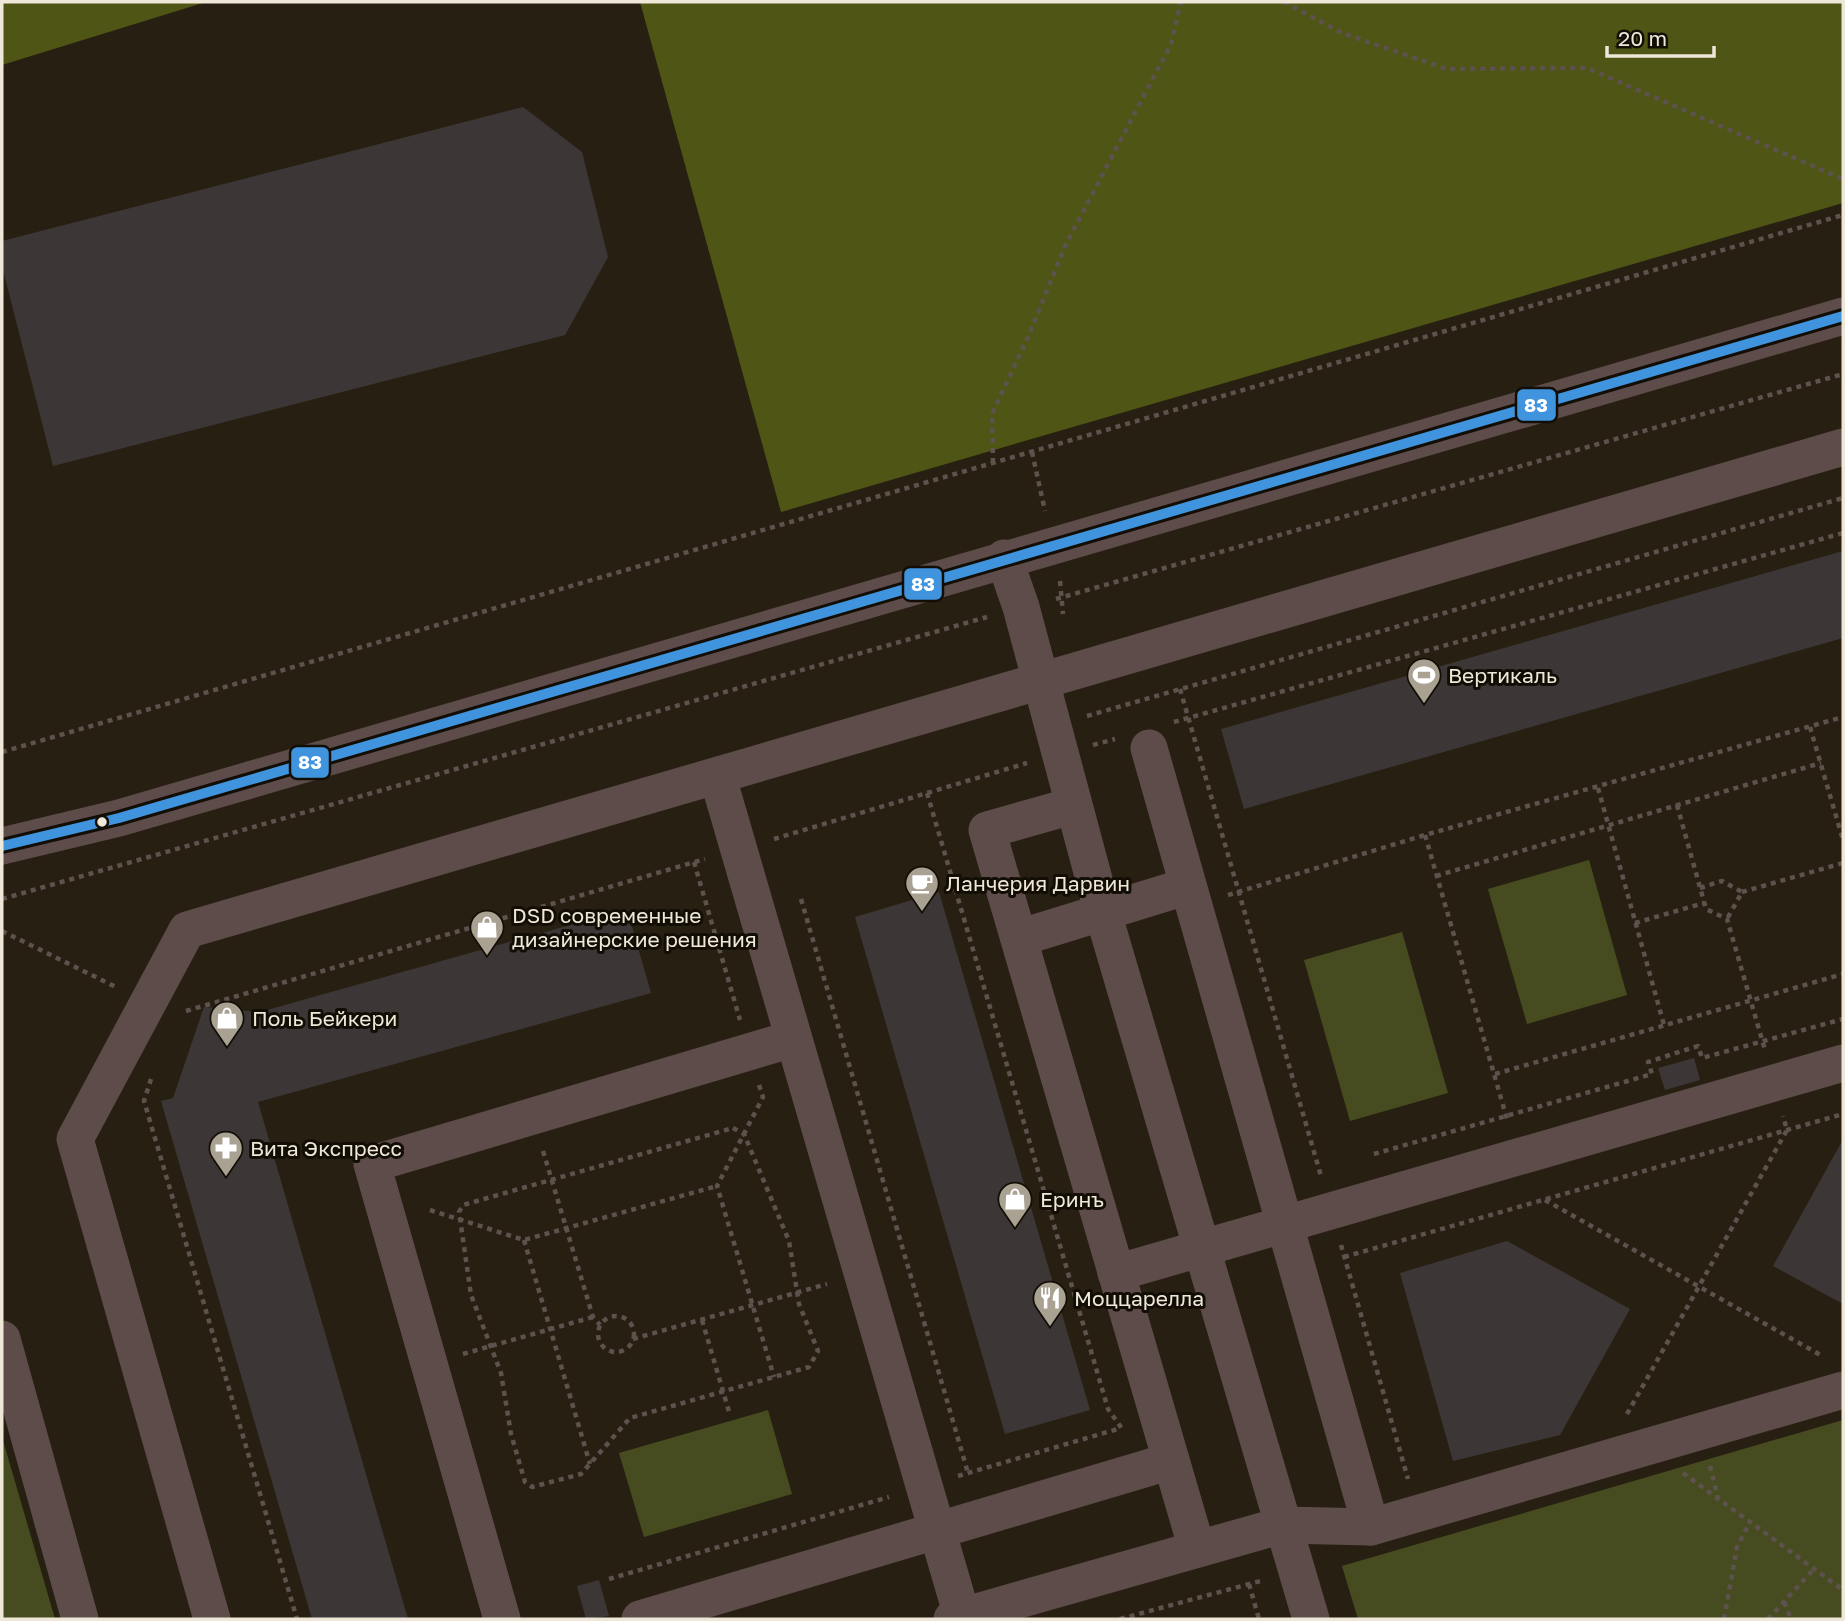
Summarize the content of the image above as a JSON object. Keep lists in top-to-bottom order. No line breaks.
{"places":{"sports":["Вертикаль"],"cafe":["Ланчерия Дарвин"],"shop":["DSD современные дизайнерские решения","Поль Бейкери","Еринъ"],"pharmacy":["Вита Экспресс"],"restaurant":["Моццарелла"]},"lines":["transit line 83"],"scale_bar":"20 m"}
